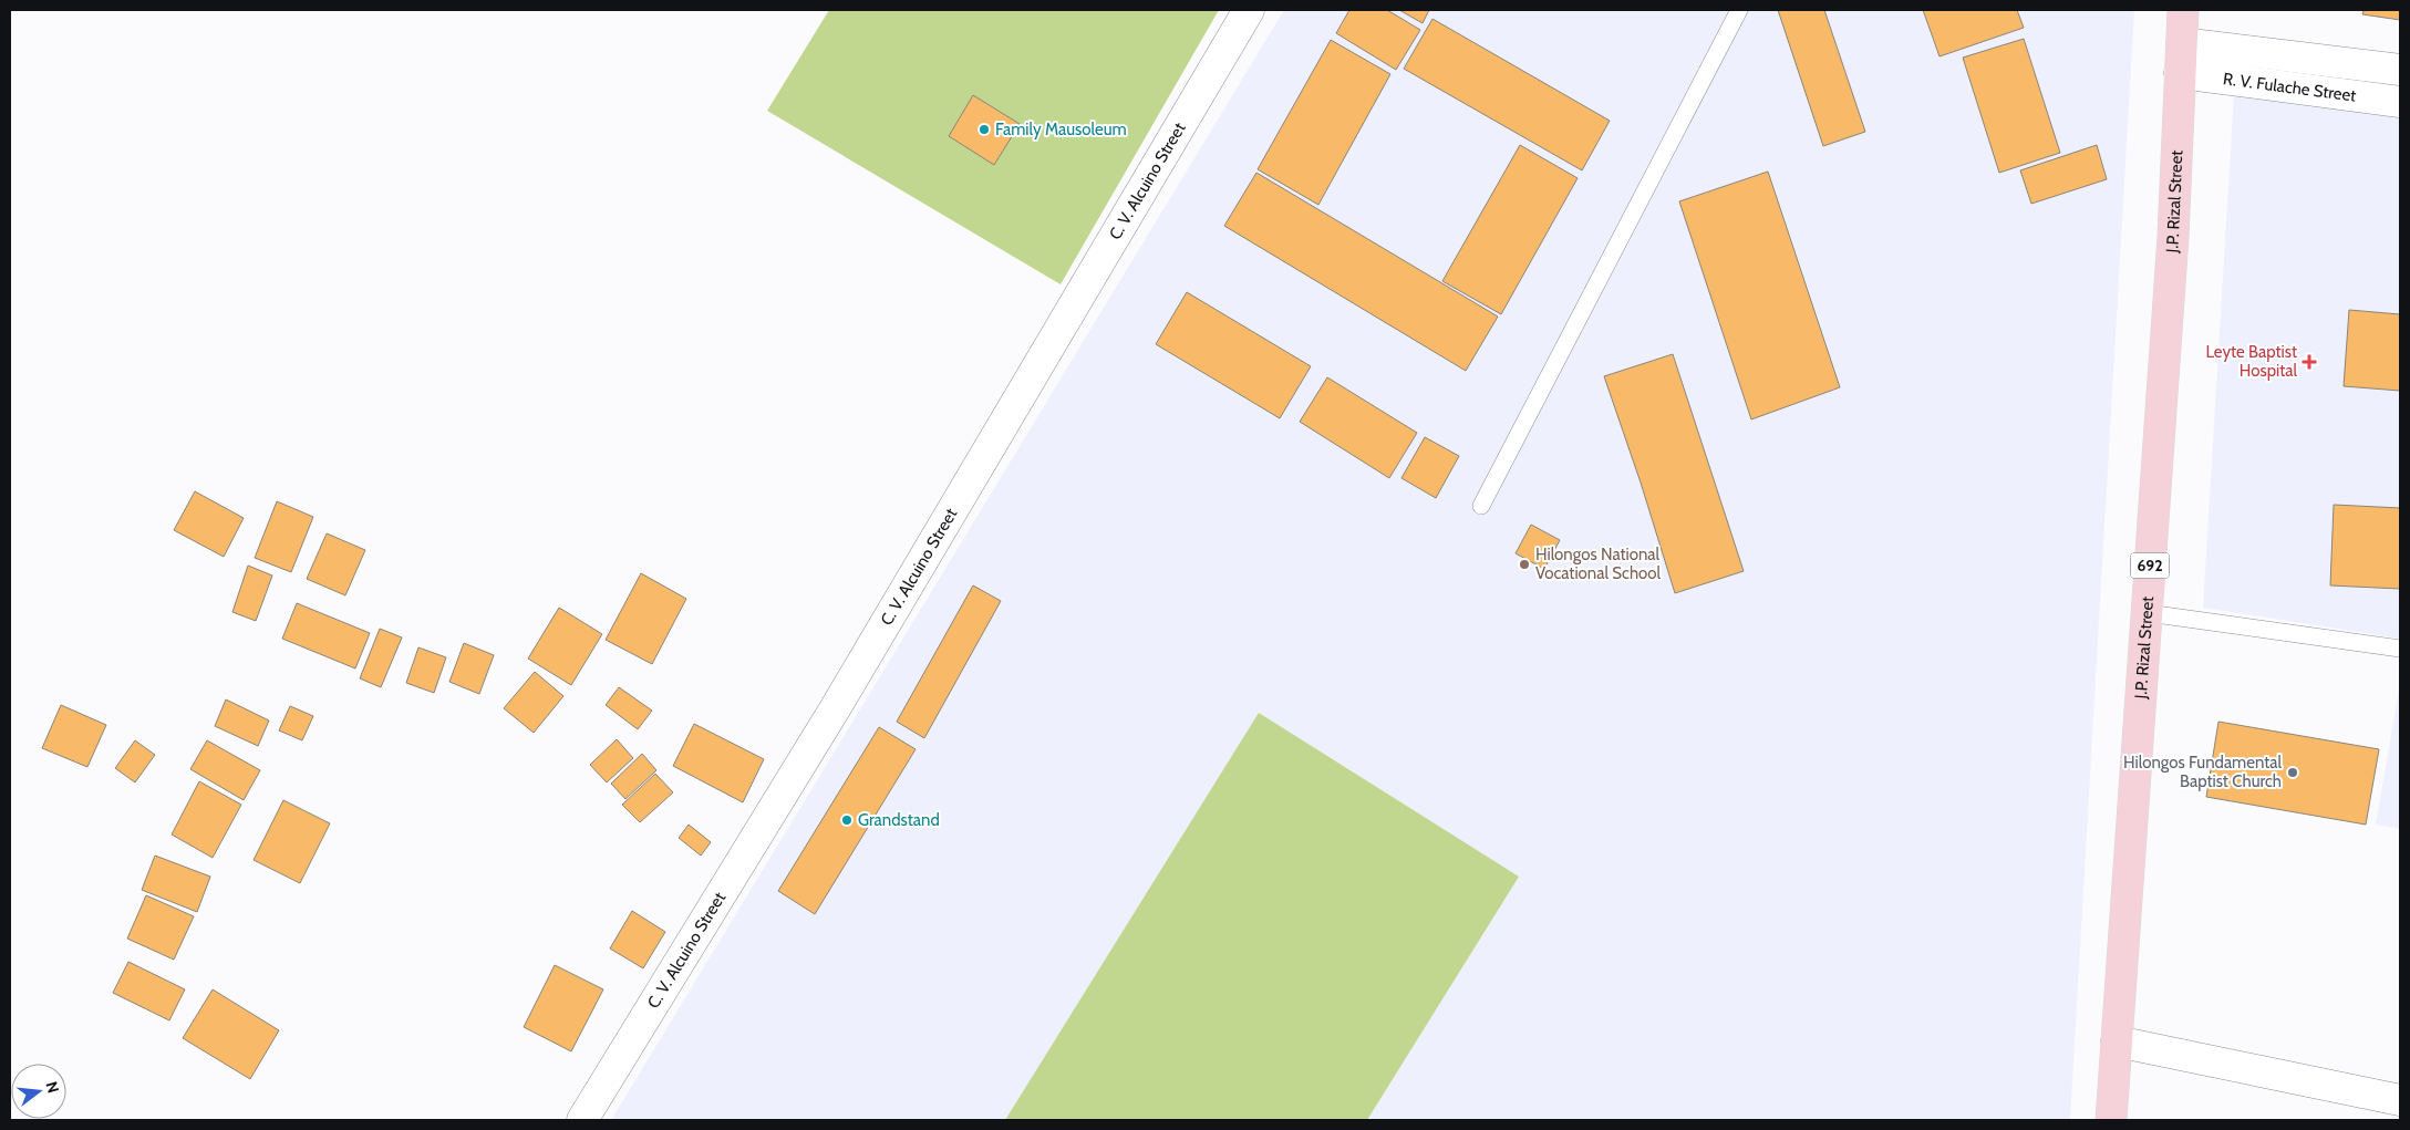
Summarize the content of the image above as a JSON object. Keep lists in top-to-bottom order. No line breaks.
{"streets":{"main road":["J.P. Rizal Street","692"],"street":["R. V. Fulache Street","C. V. Alcuino Street"]},"crossings":[["R. V. Fulache Street","J.P. Rizal Street"]],"places":{"other":["Family Mausoleum","Hilongos National Vocational School","Hilongos Fundamental Baptist Church","Grandstand"],"health":["Leyte Baptist Hospital"]},"north":"right"}
